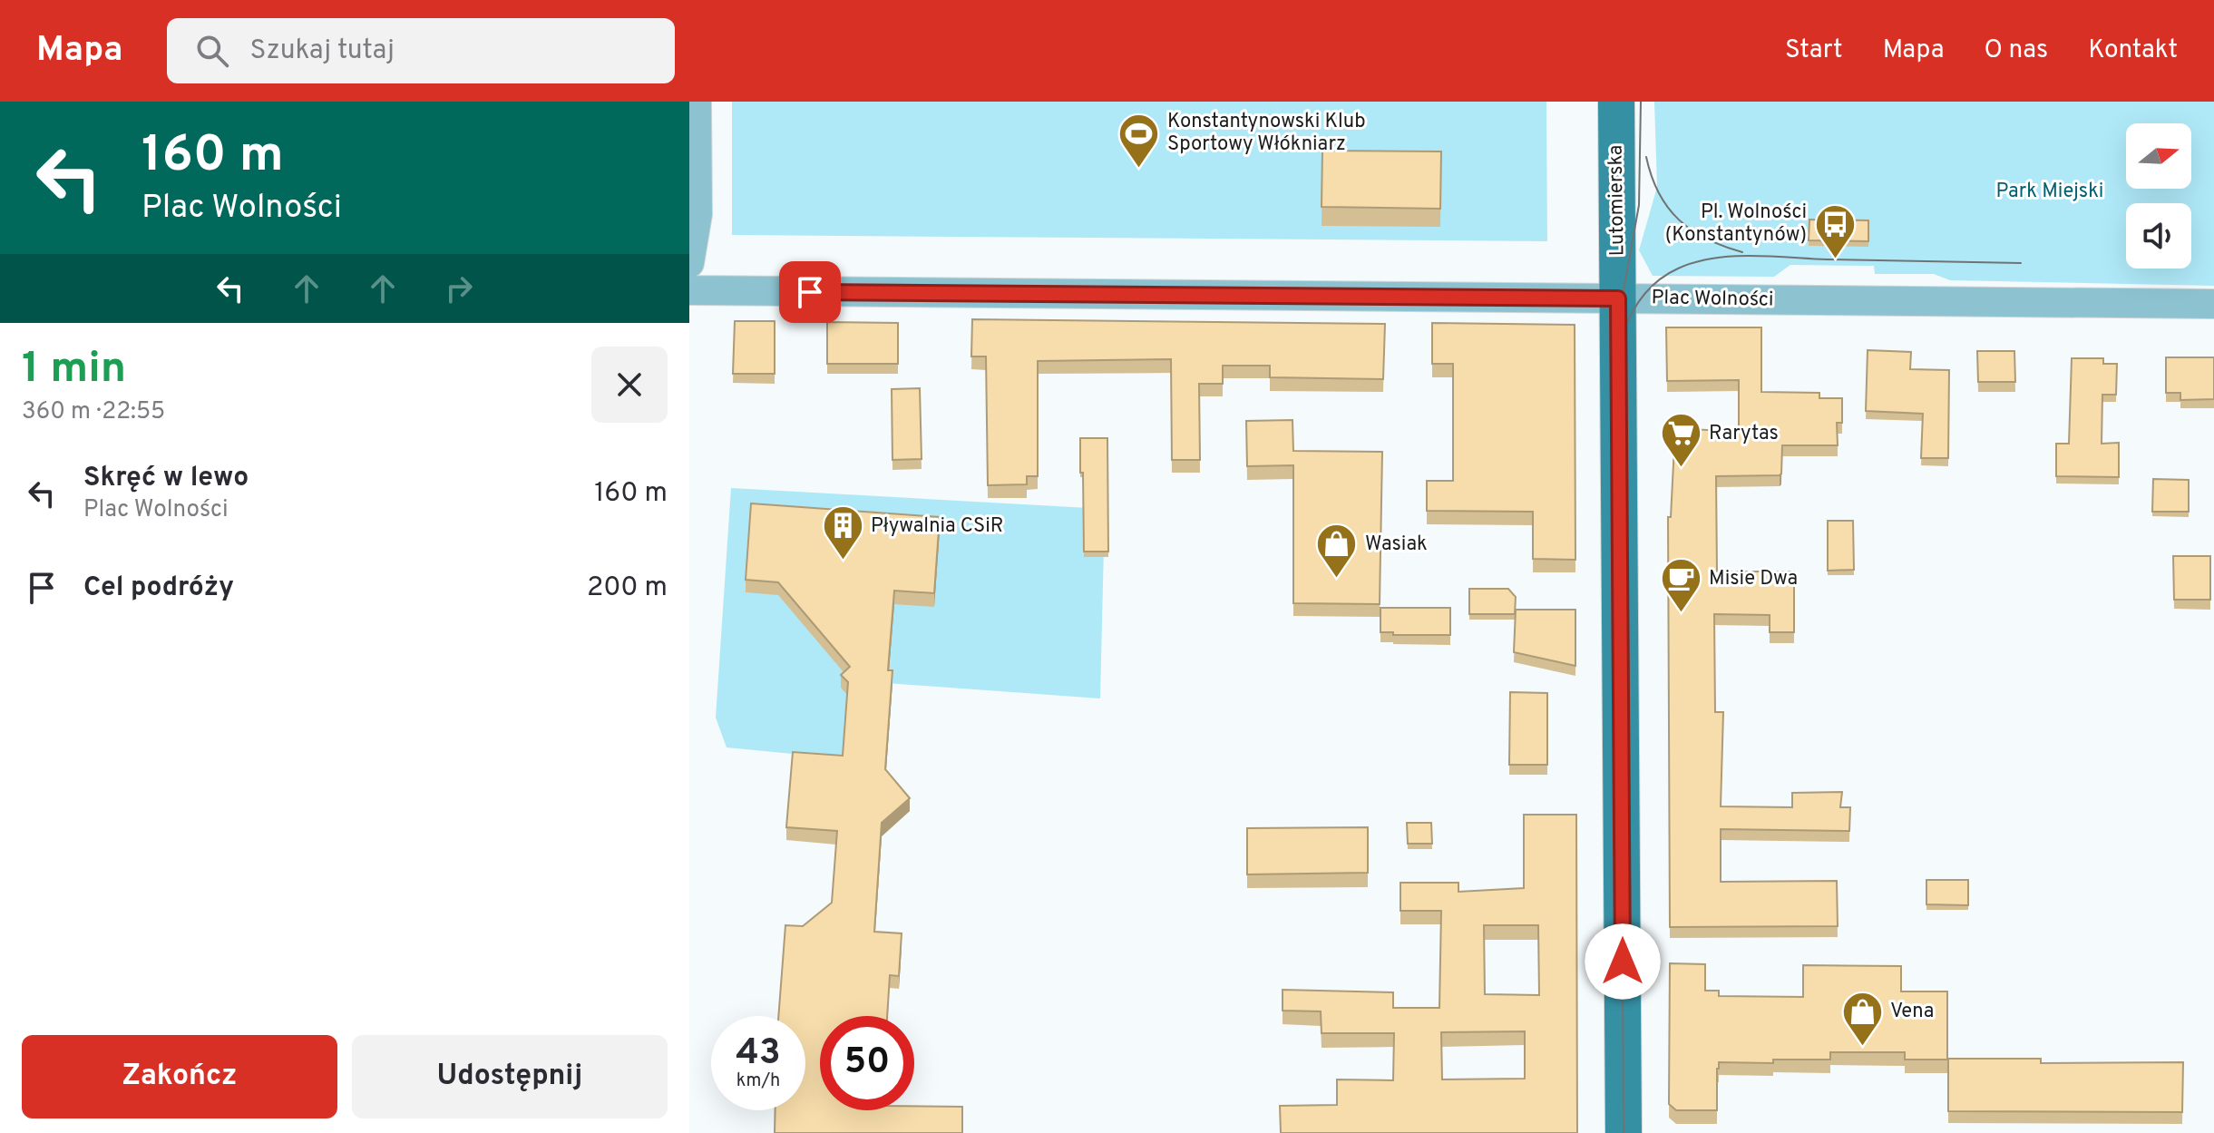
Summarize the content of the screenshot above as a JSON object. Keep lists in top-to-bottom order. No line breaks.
{"streets":{"main road":["Lutomierska"],"street":["Plac Wolności"]},"crossings":[["Lutomierska","Plac Wolności"]],"parks":["Park Miejski"],"places":{"sports":["Konstantynowski Klub Sportowy Włókniarz"],"bus stop":["Pl. Wolności (Konstantynów)"],"supermarket":["Rarytas"],"building":["Pływalnia CSiR"],"shop":["Wasiak","Vena"],"cafe":["Misie Dwa"]},"north":"right","page":{"header":"Mapa","search":"Szukaj tutaj","nav":["Start","Mapa","O nas","Kontakt"],"turn":["160 m","Plac Wolności"],"heading":["1 min","360 m · 22:55"],"list":[{"name":"Skręć w lewo","note":"Plac Wolności","value":"160 m"},{"name":"Cel podróży","value":"200 m"}],"speed":"43 km/h","limit":"50","buttons":["Zakończ","Udostępnij"]}}
